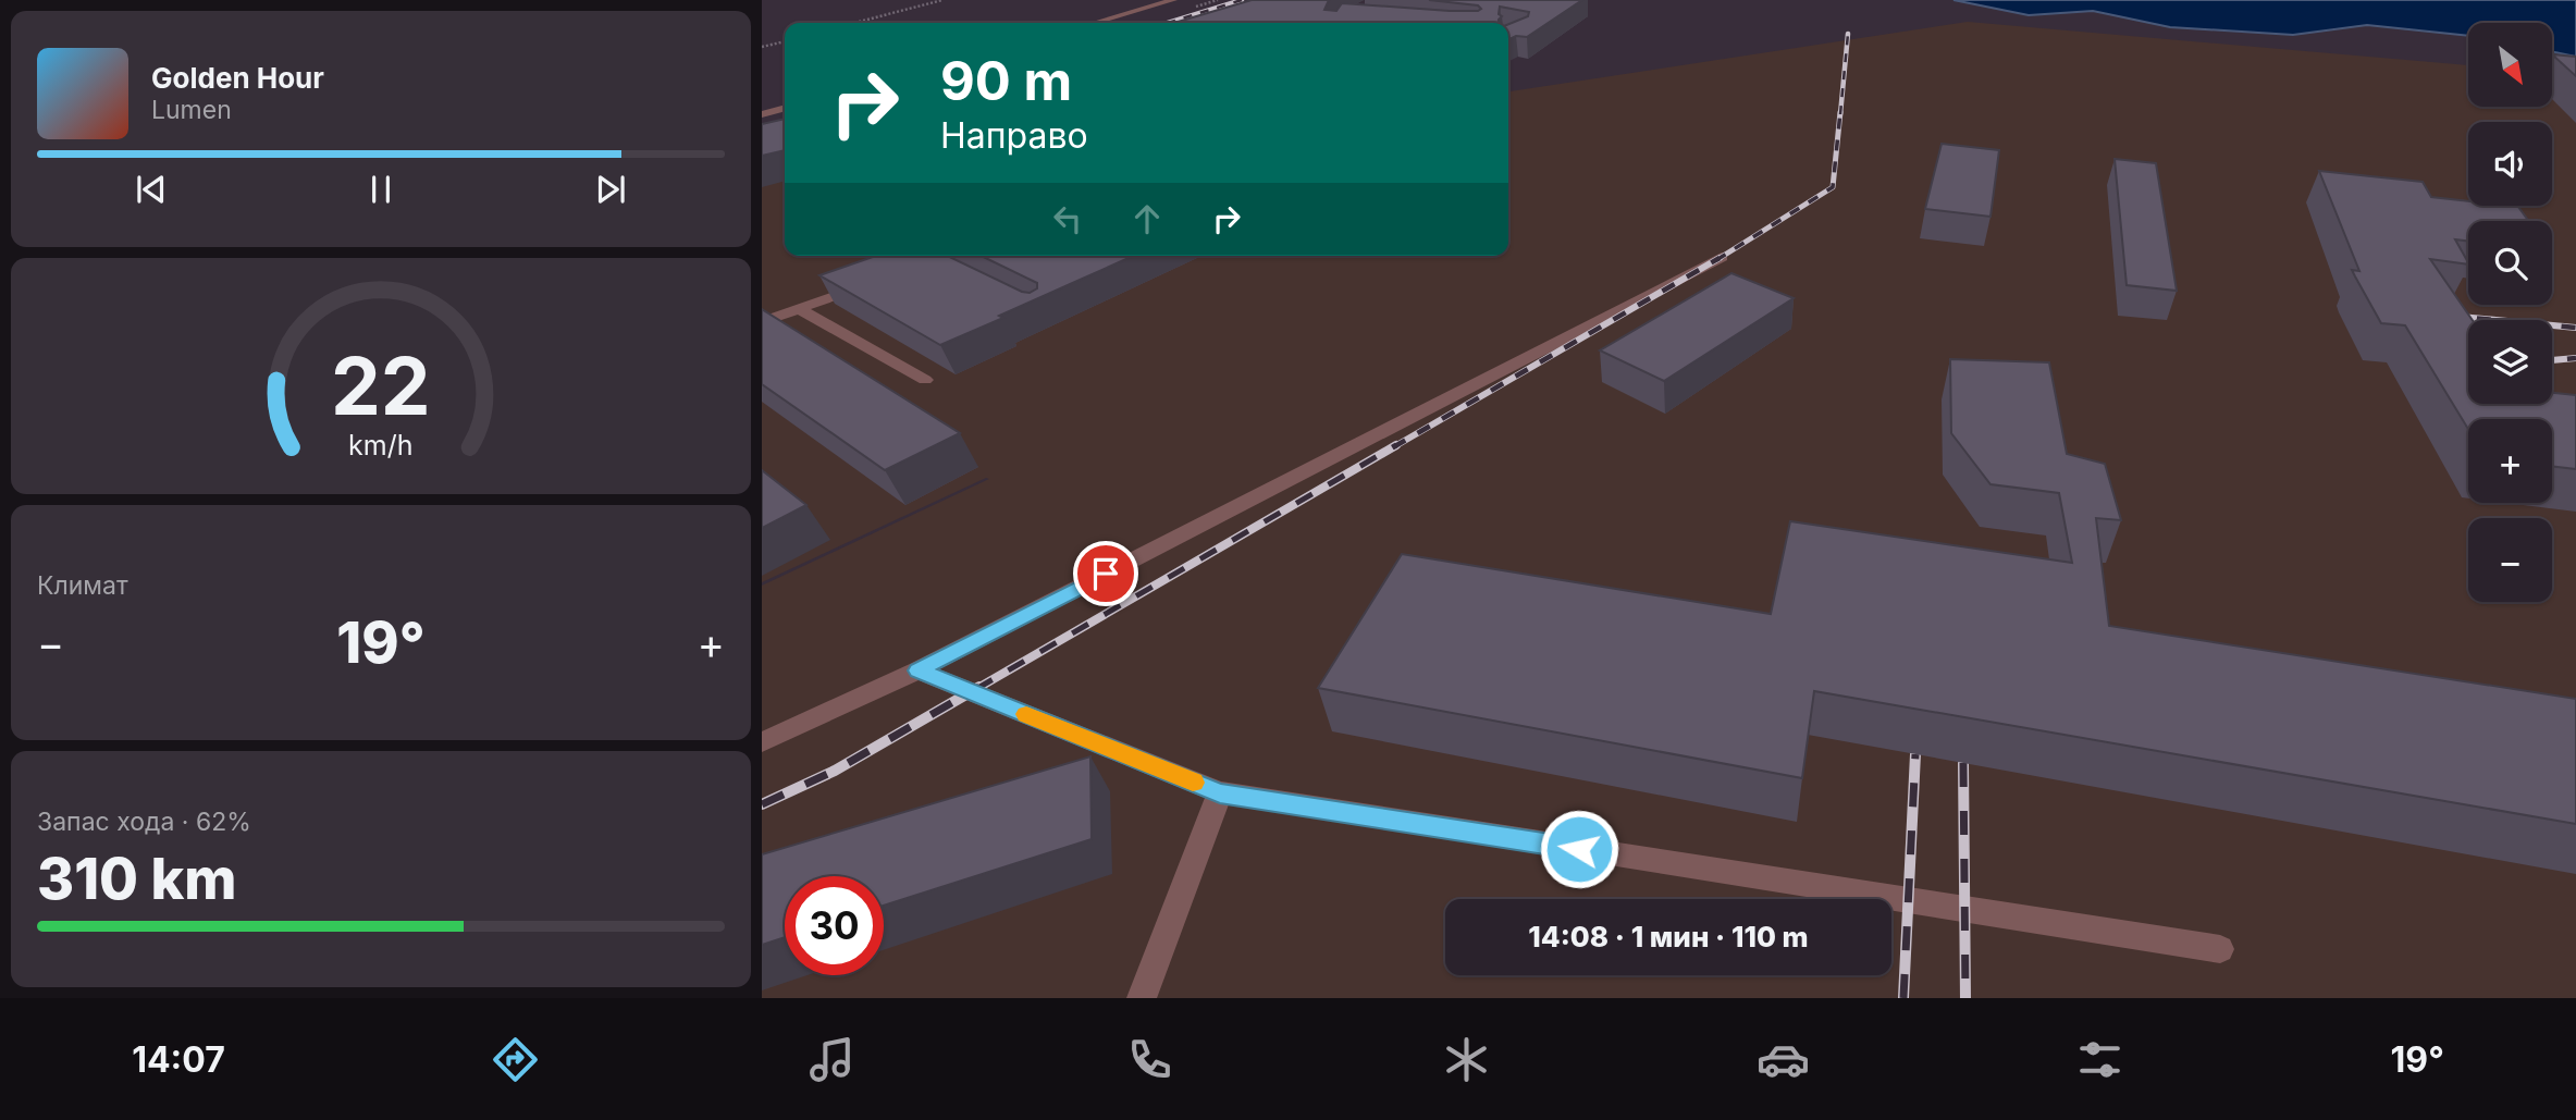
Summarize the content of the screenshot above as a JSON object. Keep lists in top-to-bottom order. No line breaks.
{"north":"bottom right","page":{"map_buttons":["+","−"],"turn":["90 m","Направо"],"song":["Golden Hour","Lumen"],"tile":["Климат",["Запас хода · 62%","310 km"]],"heat":["−","19°","+"],"limit":"30","trip":"14:08 · 1 мин · 110 m","tabs":["14:07","19°"],"gauge":["22","km/h"]}}
